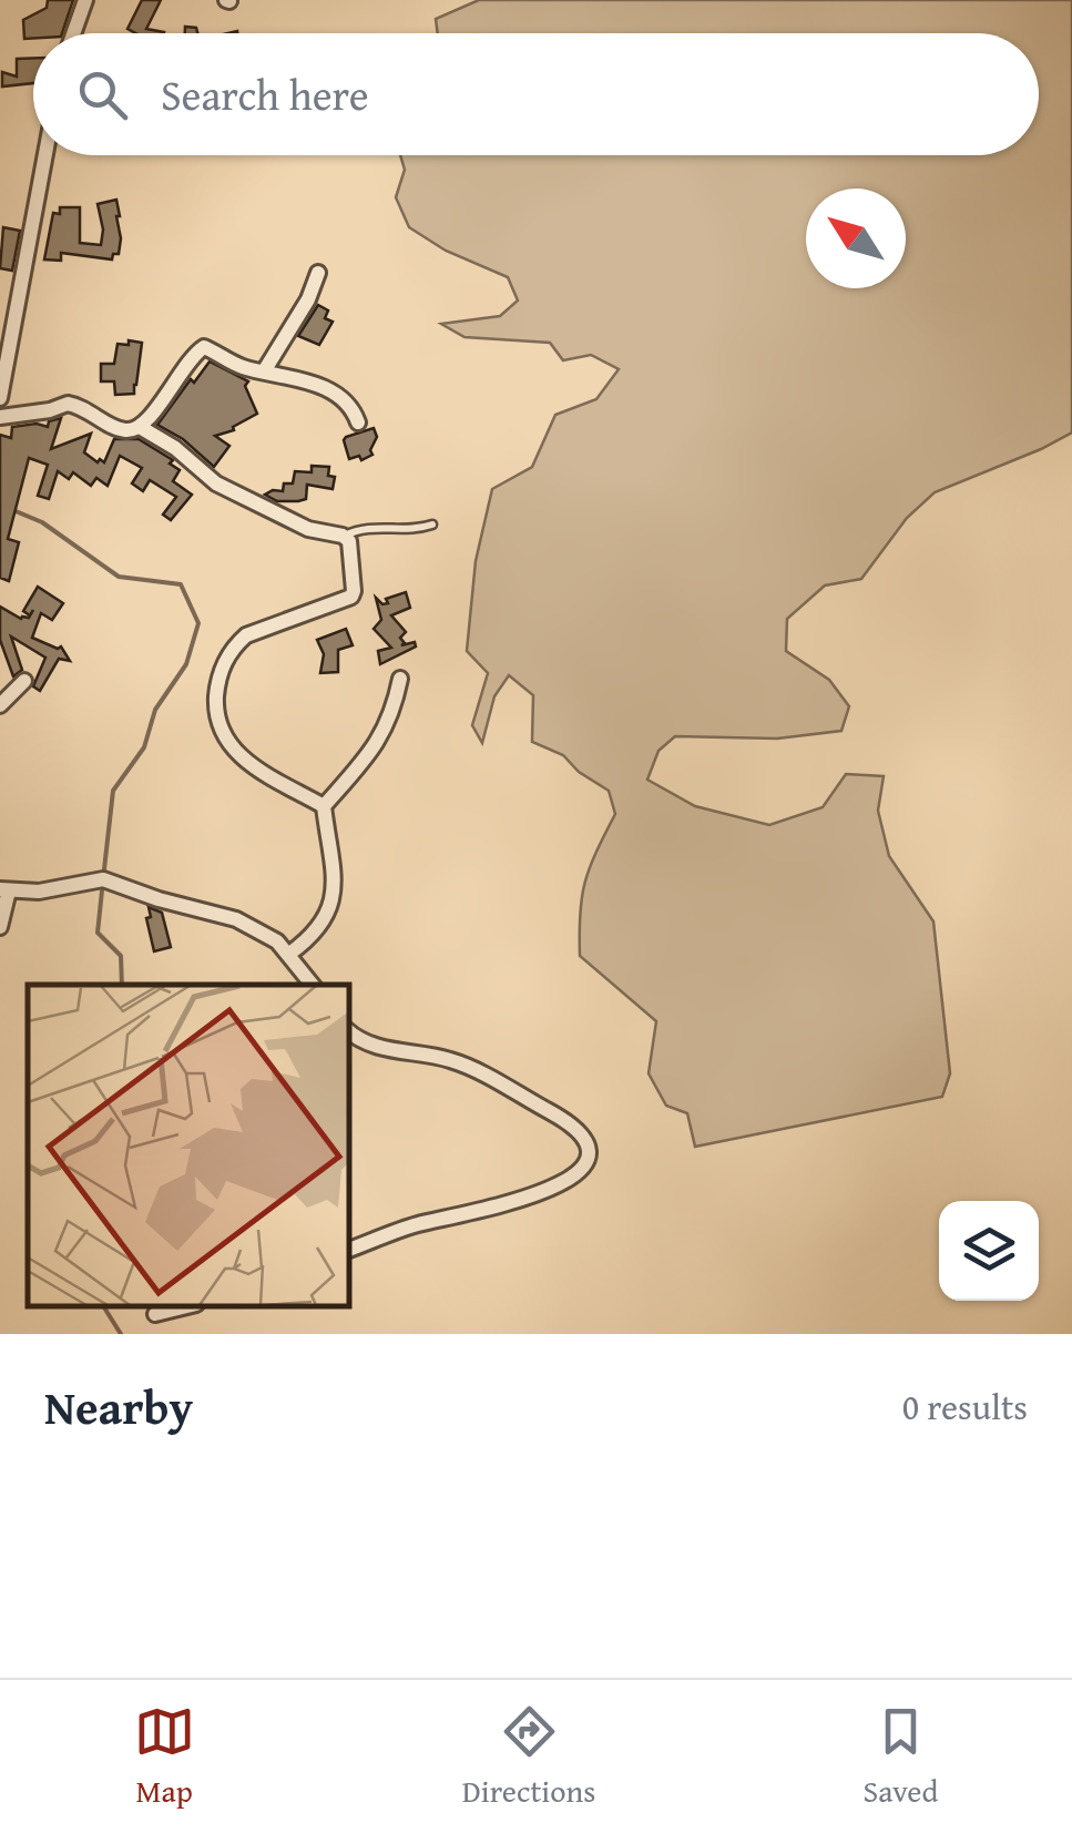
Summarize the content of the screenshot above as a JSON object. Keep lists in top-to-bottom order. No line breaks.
{"north":"top left","page":{"search":"Search here","heading":["Nearby","0 results"],"nav":["Map","Directions","Saved"]}}
